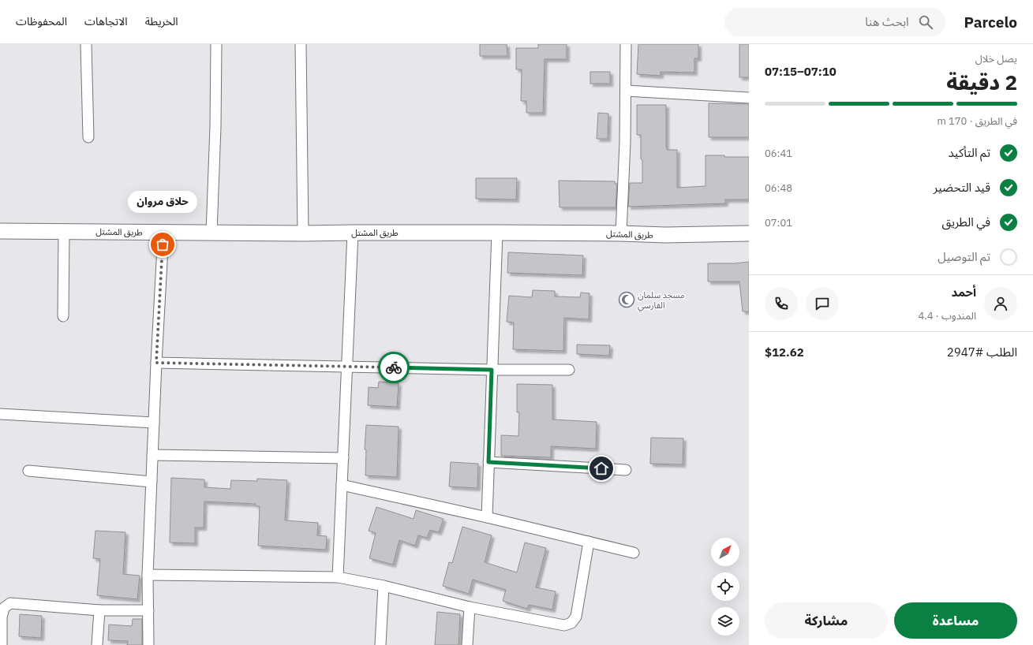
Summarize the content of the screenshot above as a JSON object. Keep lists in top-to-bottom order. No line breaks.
{"streets":{"main road":["طريق المشتل"]},"places":{"other":["حلاق مروان"],"mosque":["مسجد سلمان الفارسي"]},"north":"top right","page":{"header":"Parcelo","search":"ابحث هنا","nav":["الخريطة","الاتجاهات","المحفوظات"],"heading":["2 دقيقة","يصل خلال","07:10–07:15"],"panel":["أحمد","المندوب · 4.4","الطلب #2947","$12.62"],"bar":"في الطريق · 170 m","list":[["تم التأكيد","06:41"],["قيد التحضير","06:48"],["في الطريق","07:01"],"تم التوصيل"],"bubble":"حلاق مروان","buttons":["مساعدة","مشاركة"]}}
